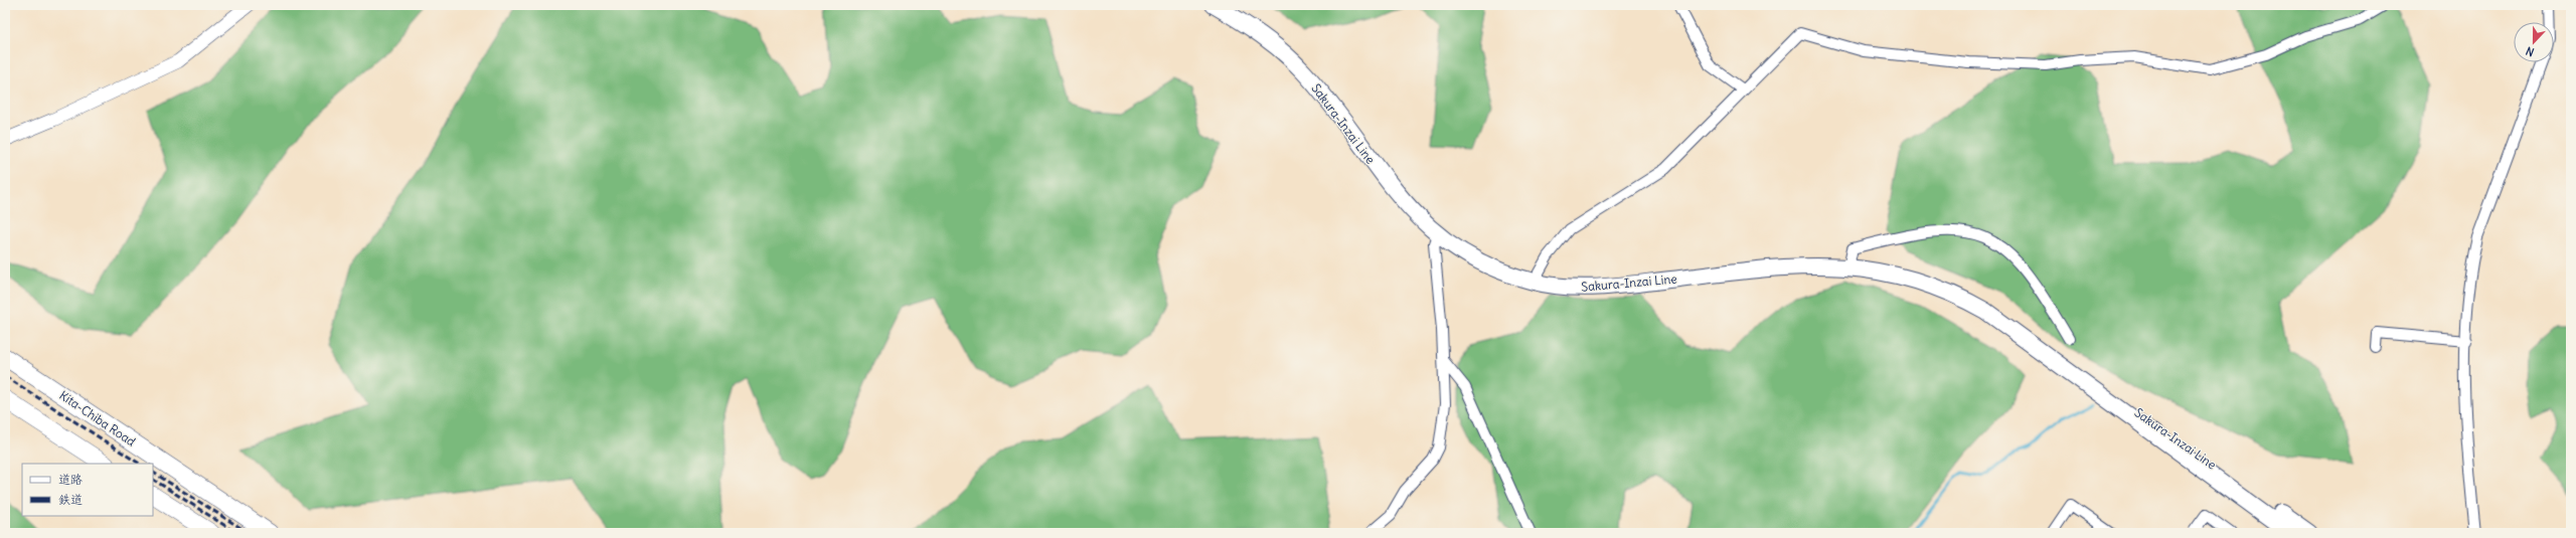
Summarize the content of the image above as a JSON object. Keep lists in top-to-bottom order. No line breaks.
{"streets":{"highway":["Kita-Chiba Road"],"main road":["Sakura-Inzai Line"]},"legend":["道路","鉄道"],"north":"bottom"}
